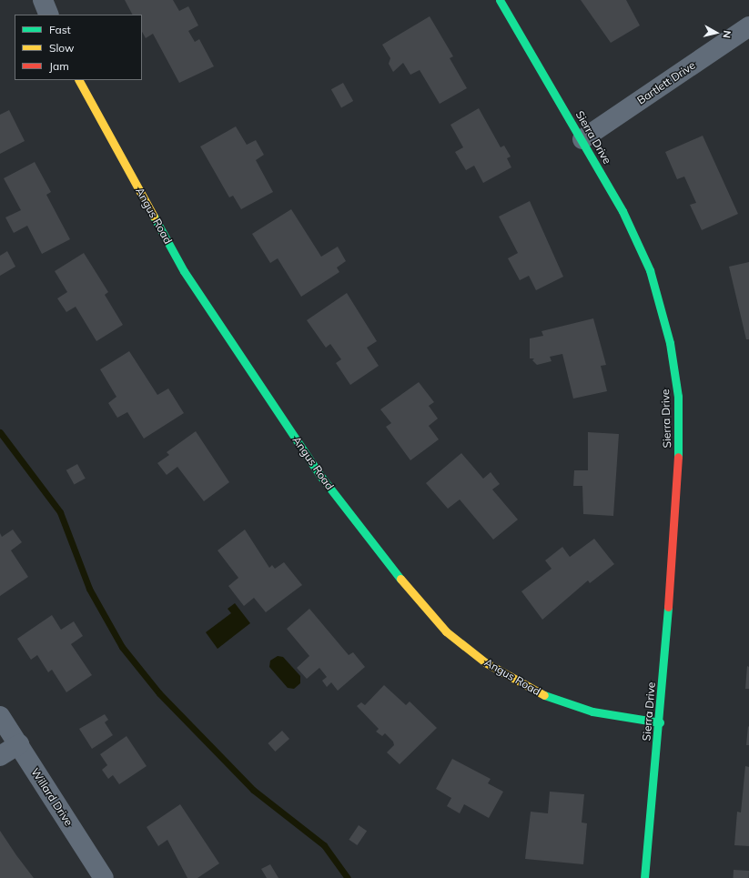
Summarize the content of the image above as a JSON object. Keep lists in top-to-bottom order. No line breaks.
{"streets":{"street":["Bartlett Drive","Sierra Drive","Angus Road","Willard Drive"]},"crossings":[["Bartlett Drive","Sierra Drive"],["Sierra Drive","Angus Road"]],"legend":["Fast","Slow","Jam"],"north":"right"}
